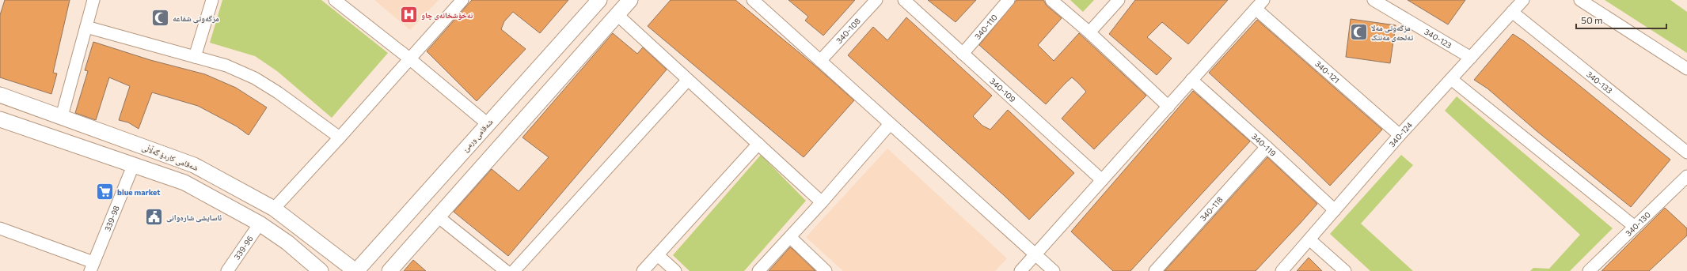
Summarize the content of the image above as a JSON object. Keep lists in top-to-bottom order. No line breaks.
{"streets":{"street":["340-110","340-108","340-123","340-121","340-133","340-109","340-124","شەقامی ورمێ","340-119","شەقامی کاردۆ گەڵاڵی","340-118","339-98","340-130","339-96"]},"crossings":[["340-110","340-109"],["340-123","340-124"],["340-121","340-124"],["340-133","340-124"],["340-124","340-119"],["شەقامی ورمێ","شەقامی کاردۆ گەڵاڵی"],["340-119","340-118"]],"places":{"hospital":["نەخۆشخانەی چاو"],"mosque":["مزگەوتی شفاعە","مزگەوتی مەلا تەلحەی مەنتک"],"supermarket":["blue market"],"public building":["ئاسایشی شارەوانی"]},"scale_bar":"50 m"}
